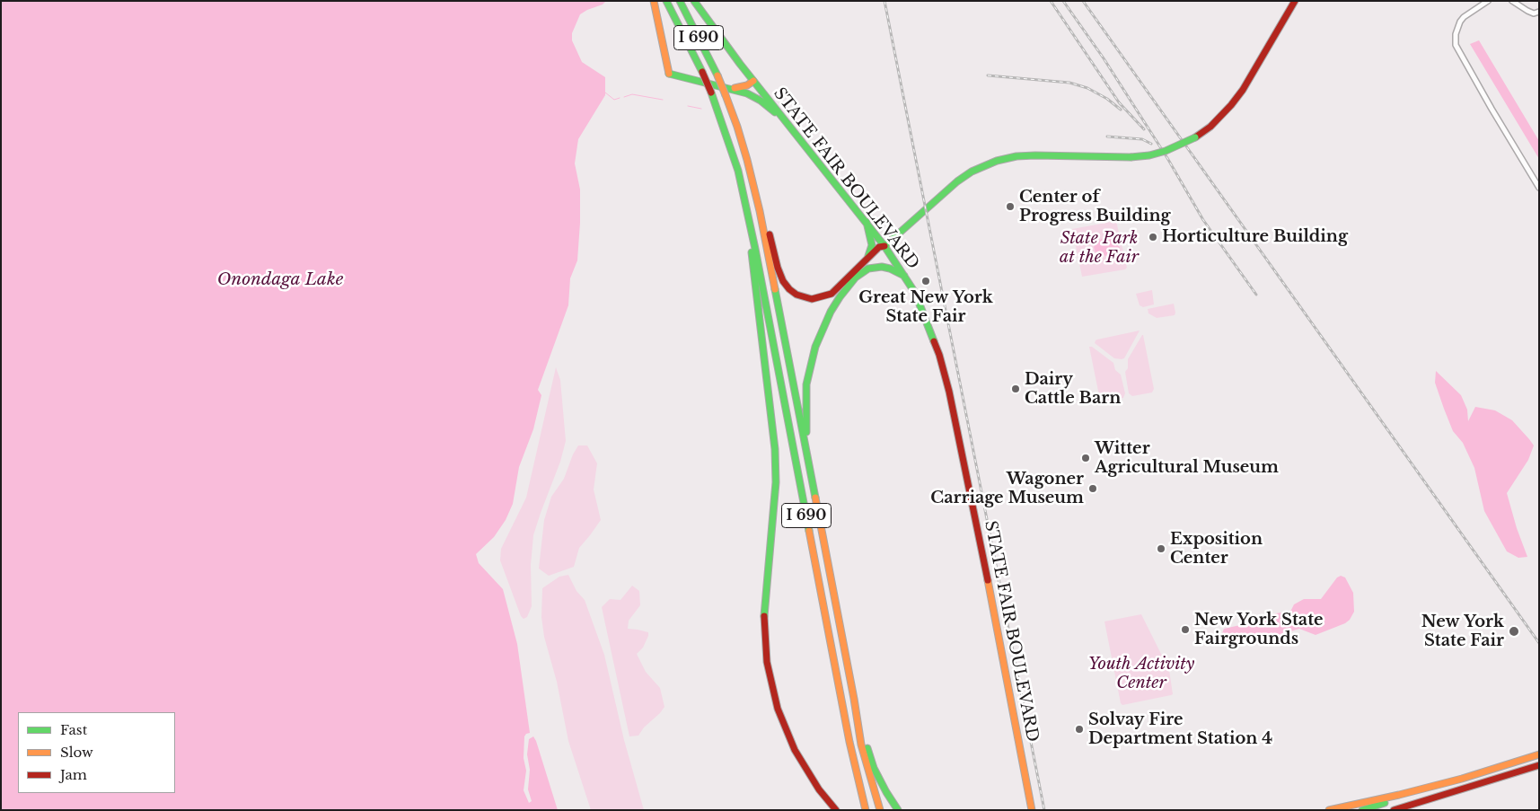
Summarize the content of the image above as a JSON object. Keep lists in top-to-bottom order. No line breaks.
{"streets":{"main road":["I 690","STATE FAIR BOULEVARD"]},"water":["Onondaga Lake"],"parks":["State Park at the Fair","Youth Activity Center"],"places":["Center of Progress Building","Horticulture Building","Great New York State Fair","Dairy Cattle Barn","Witter Agricultural Museum","Wagoner Carriage Museum","Exposition Center","New York State Fairgrounds","New York State Fair","Solvay Fire Department Station 4"],"legend":["Fast","Slow","Jam"]}
